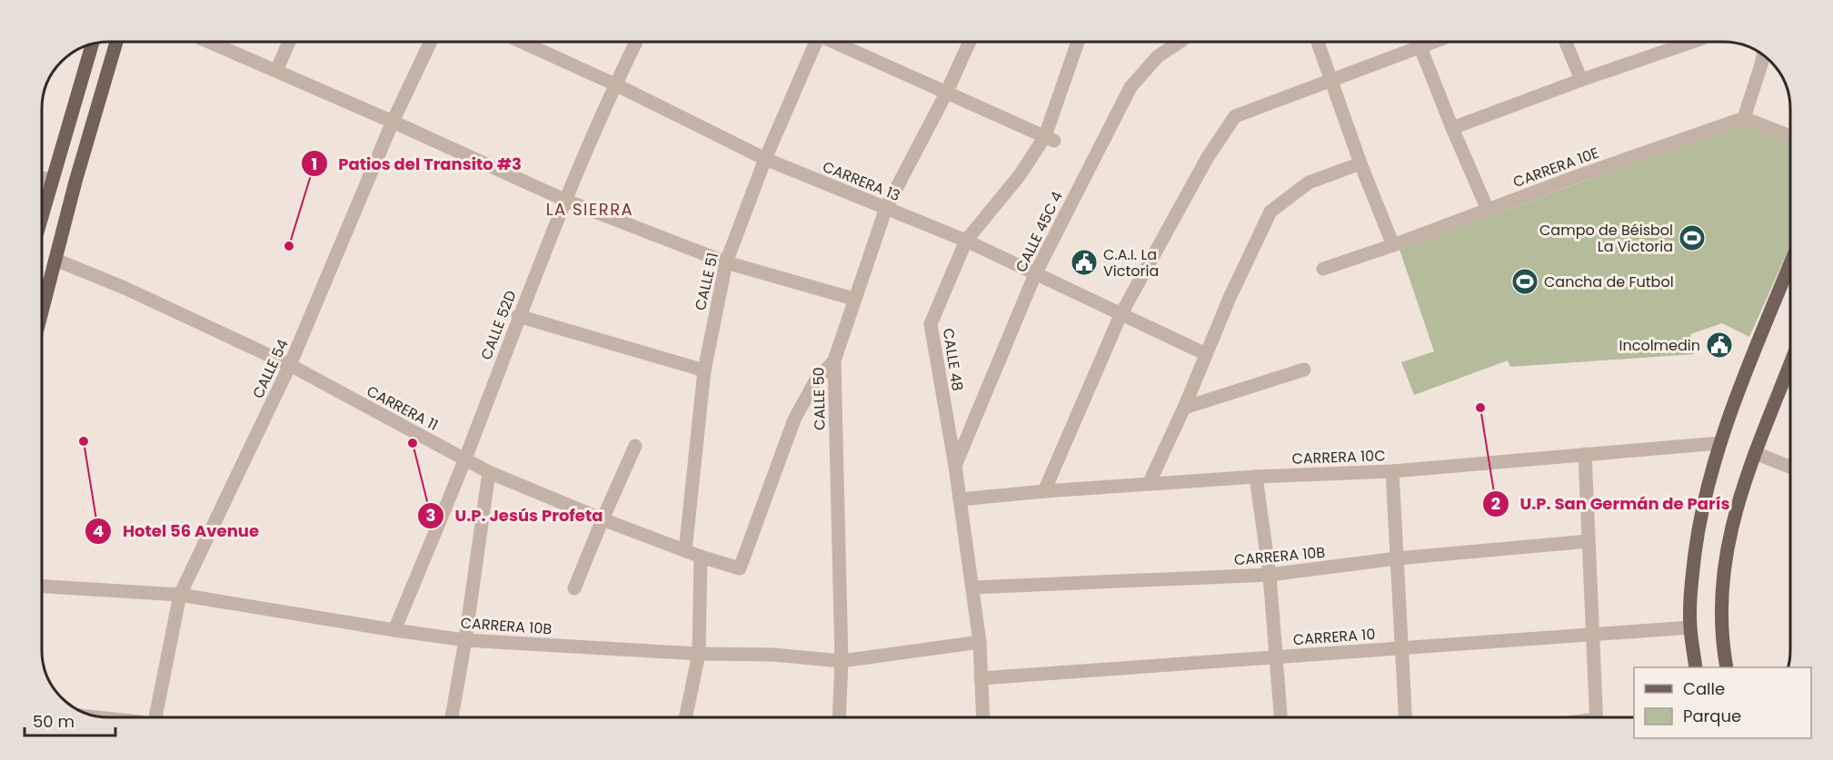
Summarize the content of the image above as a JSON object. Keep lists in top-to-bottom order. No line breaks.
{"streets":{"street":["CARRERA 10E","CARRERA 13","CALLE 45C 4","CALLE 51","CALLE 52D","CALLE 48","CALLE 54","CALLE 50","CARRERA 11","CARRERA 10C","CARRERA 10B","CARRERA 10"]},"crossings":[["CARRERA 13","CALLE 45C 4"],["CARRERA 13","CALLE 51"],["CARRERA 13","CALLE 52D"],["CARRERA 13","CALLE 48"],["CARRERA 13","CALLE 50"],["CALLE 45C 4","CALLE 48"],["CALLE 51","CARRERA 11"],["CALLE 52D","CARRERA 11"],["CALLE 52D","CARRERA 10B"],["CALLE 48","CARRERA 10C"],["CALLE 48","CARRERA 10B"],["CALLE 48","CARRERA 10"],["CALLE 54","CARRERA 11"],["CALLE 54","CARRERA 10B"],["CALLE 50","CARRERA 11"],["CALLE 50","CARRERA 10B"]],"districts":["LA SIERRA"],"places":{"sports":["Campo de Béisbol La Victoria","Cancha de Futbol"],"other":["Patios del Transito #3","U.P. San Germán de París","Hotel 56 Avenue","U.P. Jesús Profeta"],"public building":["C.A.I. La Victoria","Incolmedin"]},"legend":["Calle","Parque"],"scale_bar":"50 m"}
